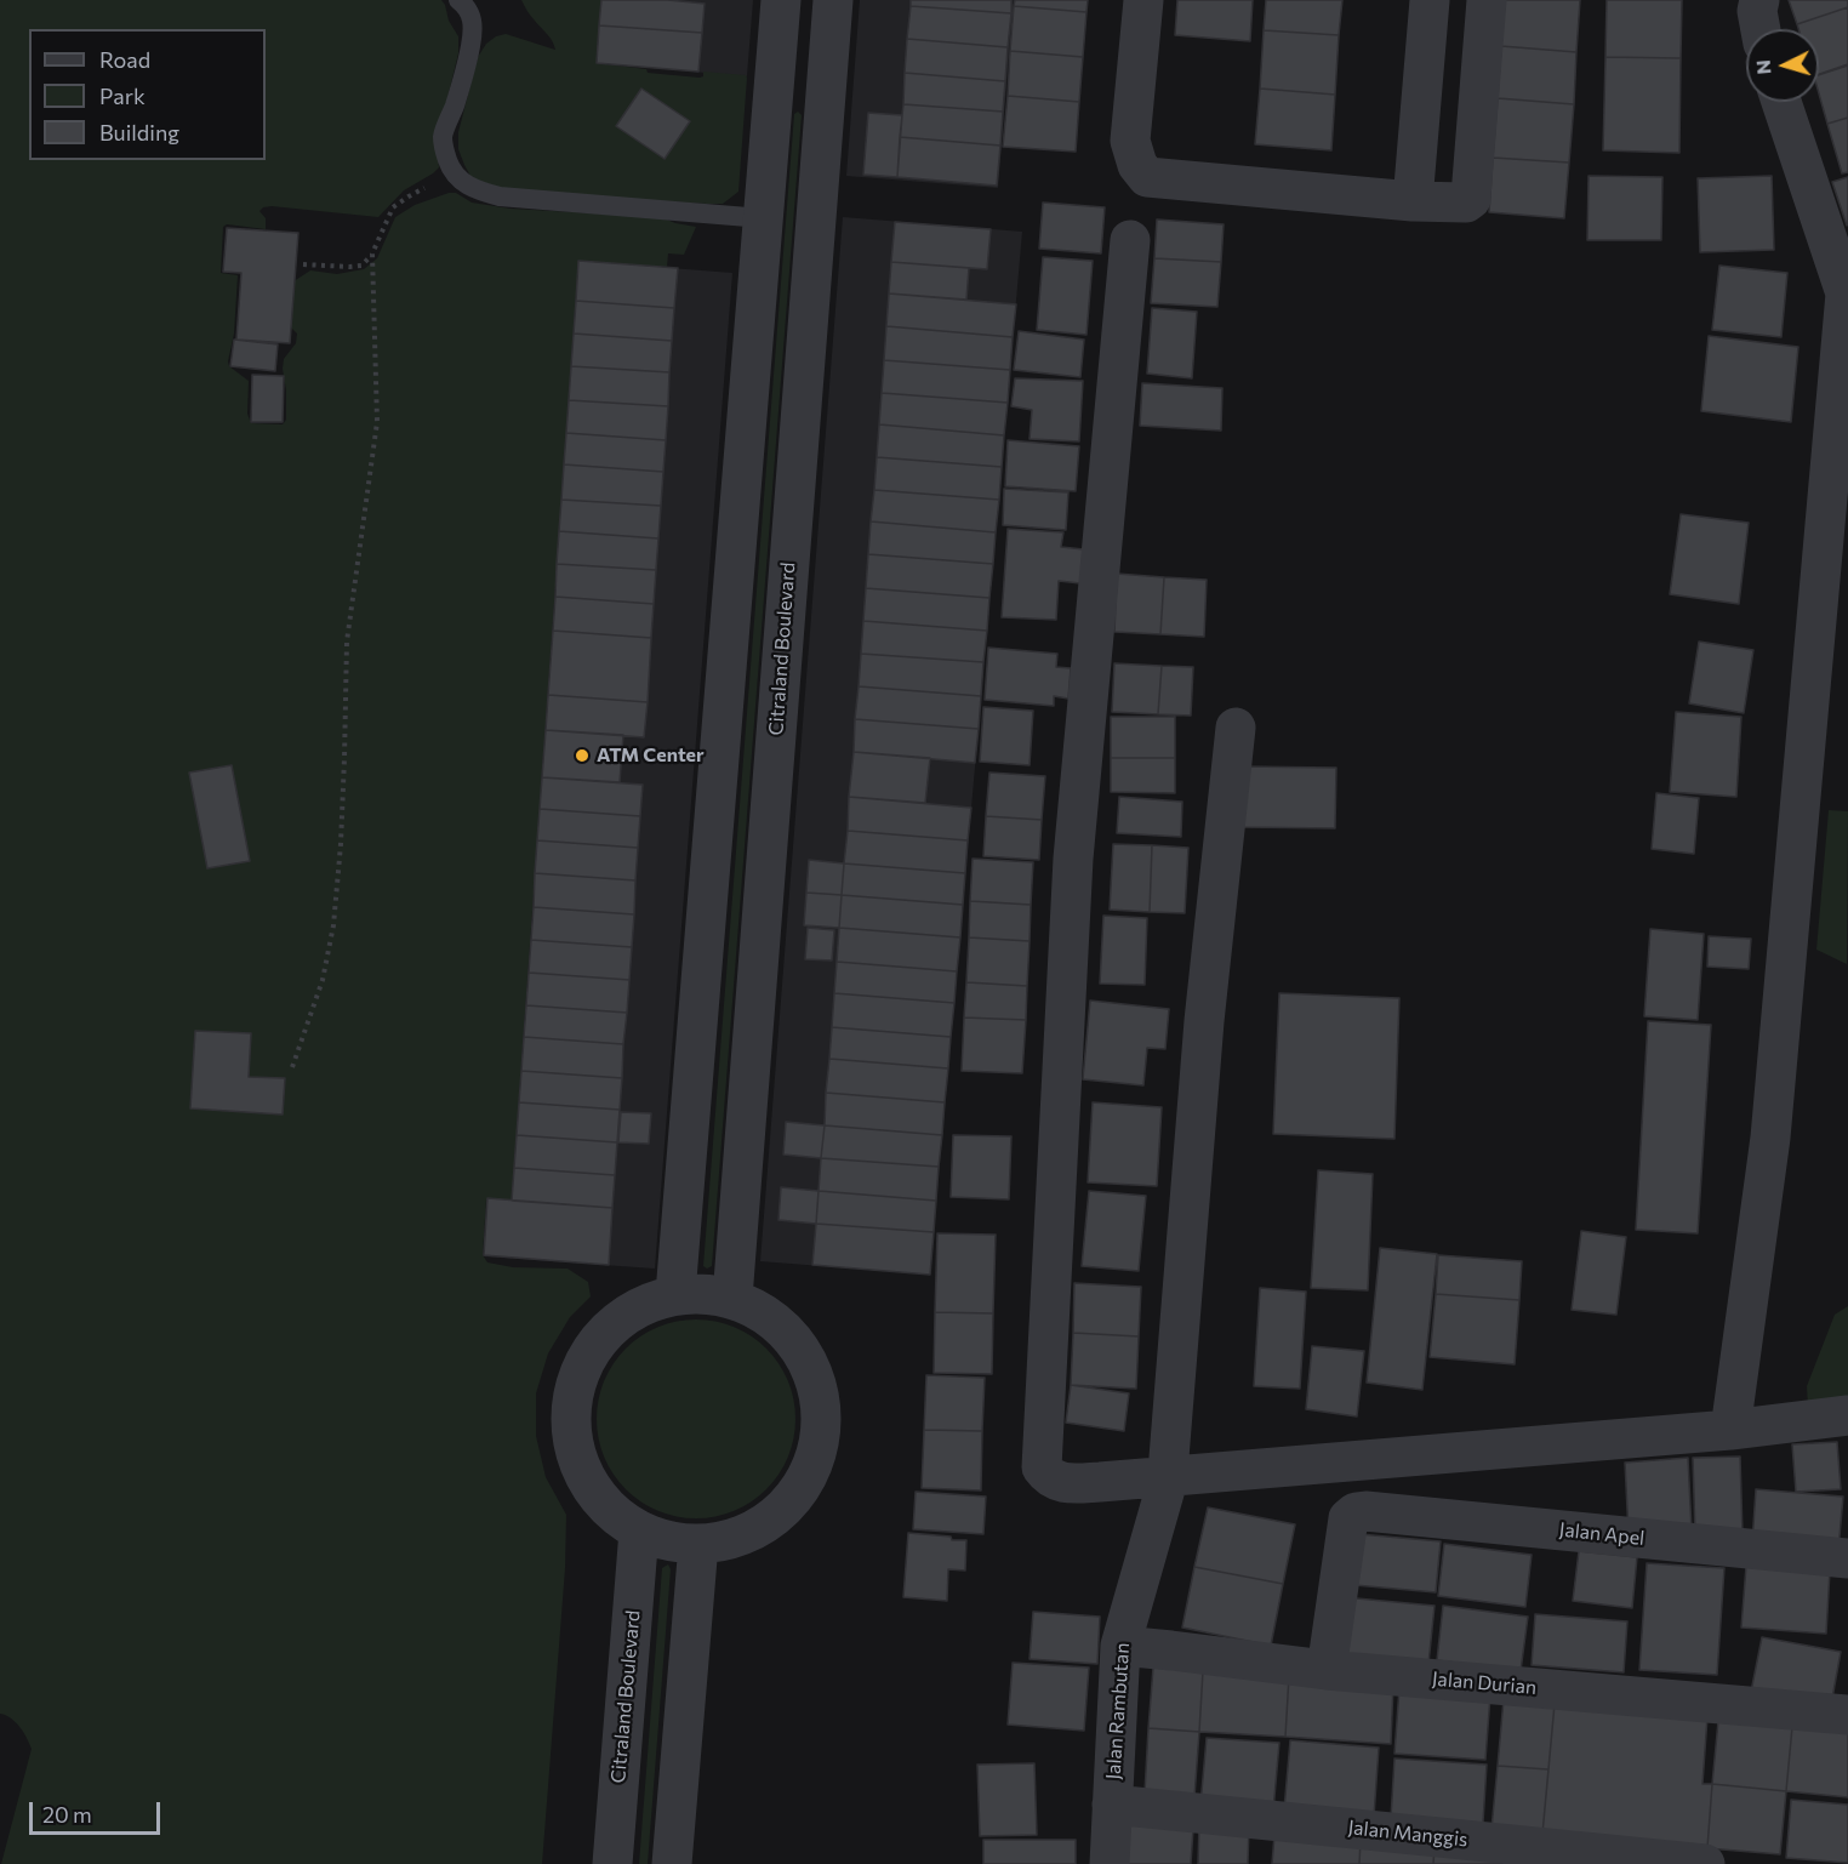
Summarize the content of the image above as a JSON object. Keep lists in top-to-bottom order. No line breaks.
{"streets":{"street":["Citraland Boulevard","Jalan Apel","Jalan Durian","Jalan Rambutan","Jalan Manggis"]},"crossings":[["Jalan Apel","Jalan Durian"],["Jalan Durian","Jalan Rambutan"],["Jalan Rambutan","Jalan Manggis"]],"places":["ATM Center"],"legend":["Road","Park","Building"],"scale_bar":"20 m","north":"left"}
